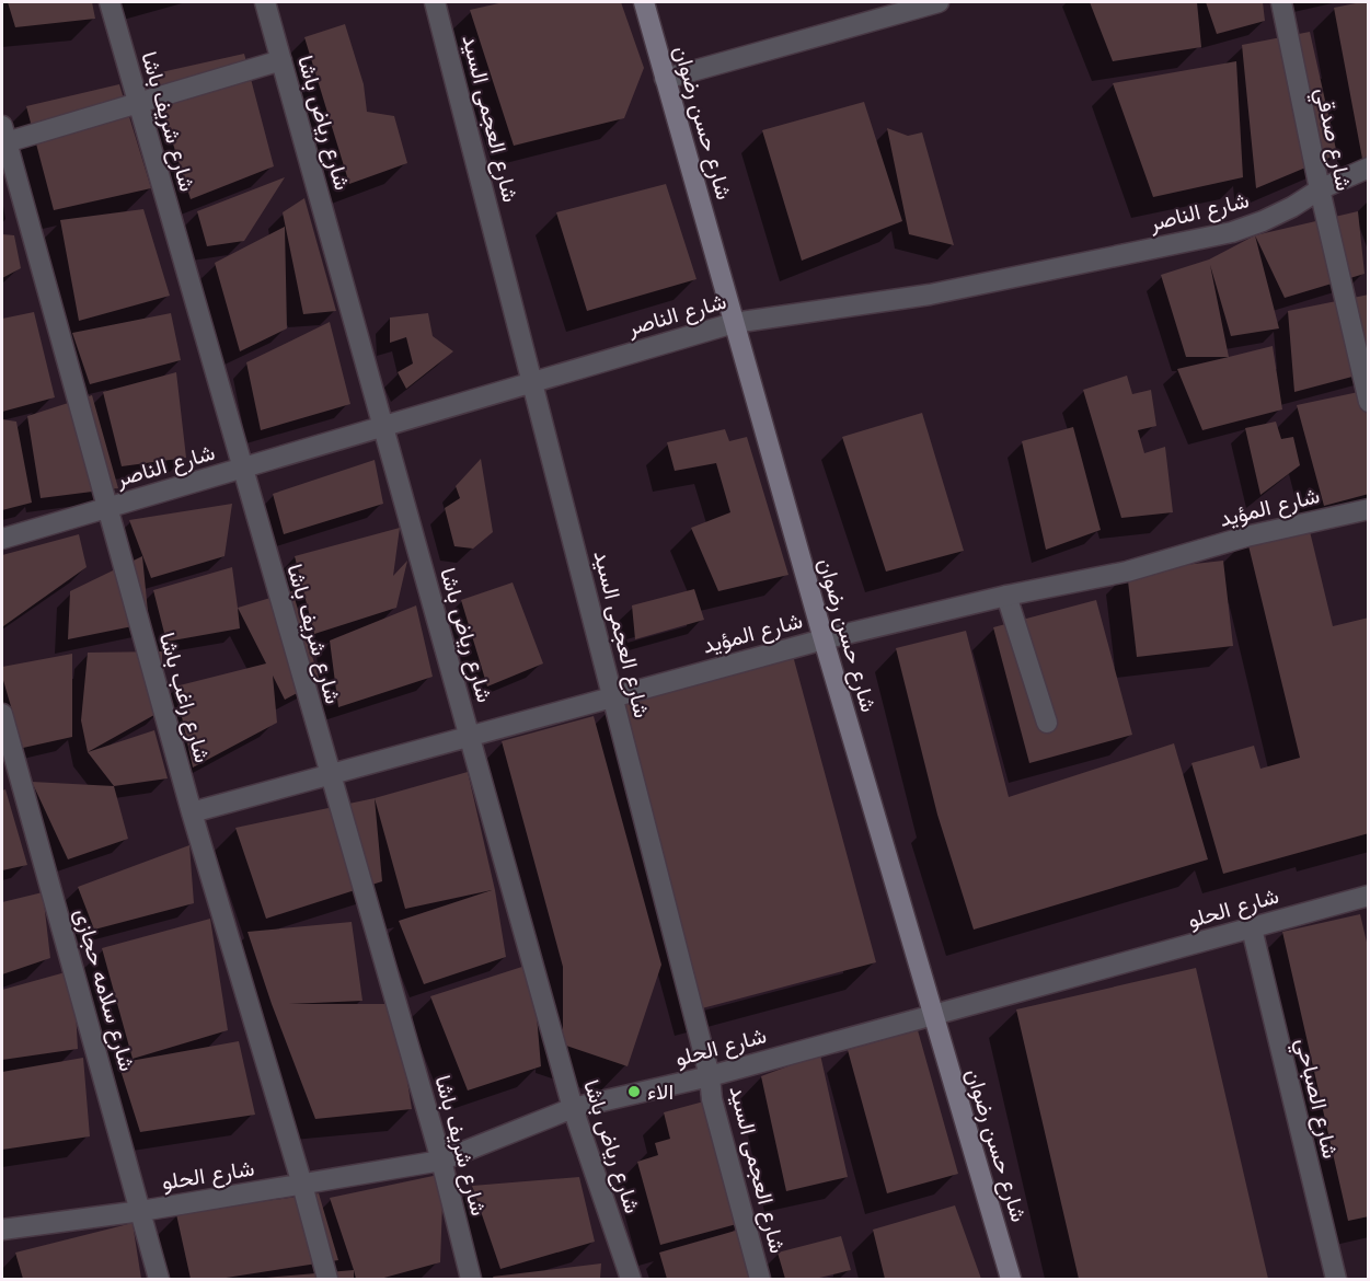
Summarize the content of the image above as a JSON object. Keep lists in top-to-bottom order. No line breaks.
{"streets":{"street":["شارع العجمى السيد","شارع شريف باشا","شارع رياض باشا","شارع حسن رضوان","شارع صدقي","شارع الناصر","شارع المؤيد","شارع راغب باشا","شارع الحلو","شارع سلامه حجازى","شارع الصباحي"]},"crossings":[["شارع العجمى السيد","شارع الناصر"],["شارع العجمى السيد","شارع المؤيد"],["شارع العجمى السيد","شارع الحلو"],["شارع شريف باشا","شارع الناصر"],["شارع شريف باشا","شارع المؤيد"],["شارع شريف باشا","شارع الحلو"],["شارع رياض باشا","شارع الناصر"],["شارع رياض باشا","شارع المؤيد"],["شارع رياض باشا","شارع الحلو"],["شارع حسن رضوان","شارع الناصر"],["شارع حسن رضوان","شارع المؤيد"],["شارع حسن رضوان","شارع الحلو"],["شارع صدقي","شارع الناصر"],["شارع الناصر","شارع راغب باشا"],["شارع المؤيد","شارع راغب باشا"],["شارع راغب باشا","شارع الحلو"],["شارع الحلو","شارع سلامه حجازى"],["شارع الحلو","شارع الصباحي"]],"places":["الاء"]}
